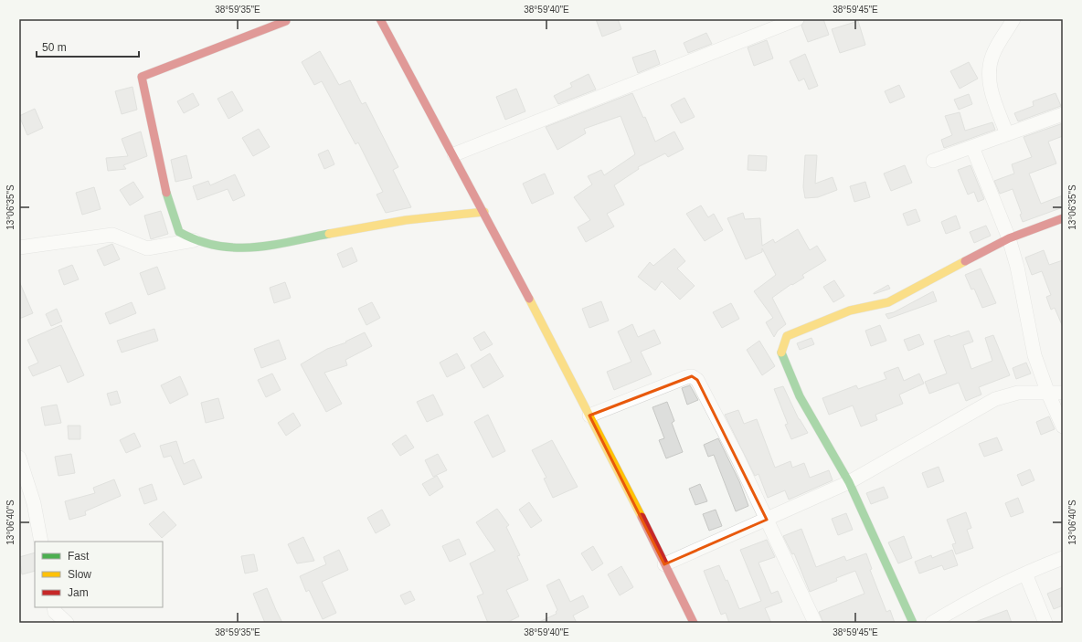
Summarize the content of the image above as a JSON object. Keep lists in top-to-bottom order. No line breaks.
{"legend":["Fast","Slow","Jam"],"scale_bar":"50 m","coordinates":["38°59'35\"E","38°59'40\"E","38°59'45\"E","13°06'35\"S","13°06'40\"S"]}
